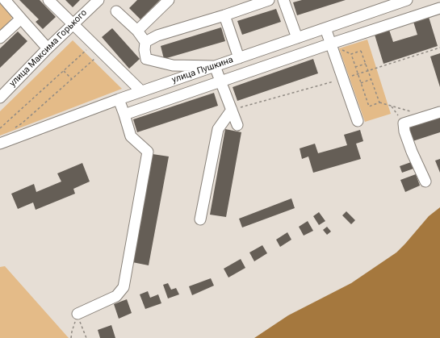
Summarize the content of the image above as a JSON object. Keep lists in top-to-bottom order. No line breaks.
{"streets":{"street":["улица Максима Горького","улица Пушкина"]}}
